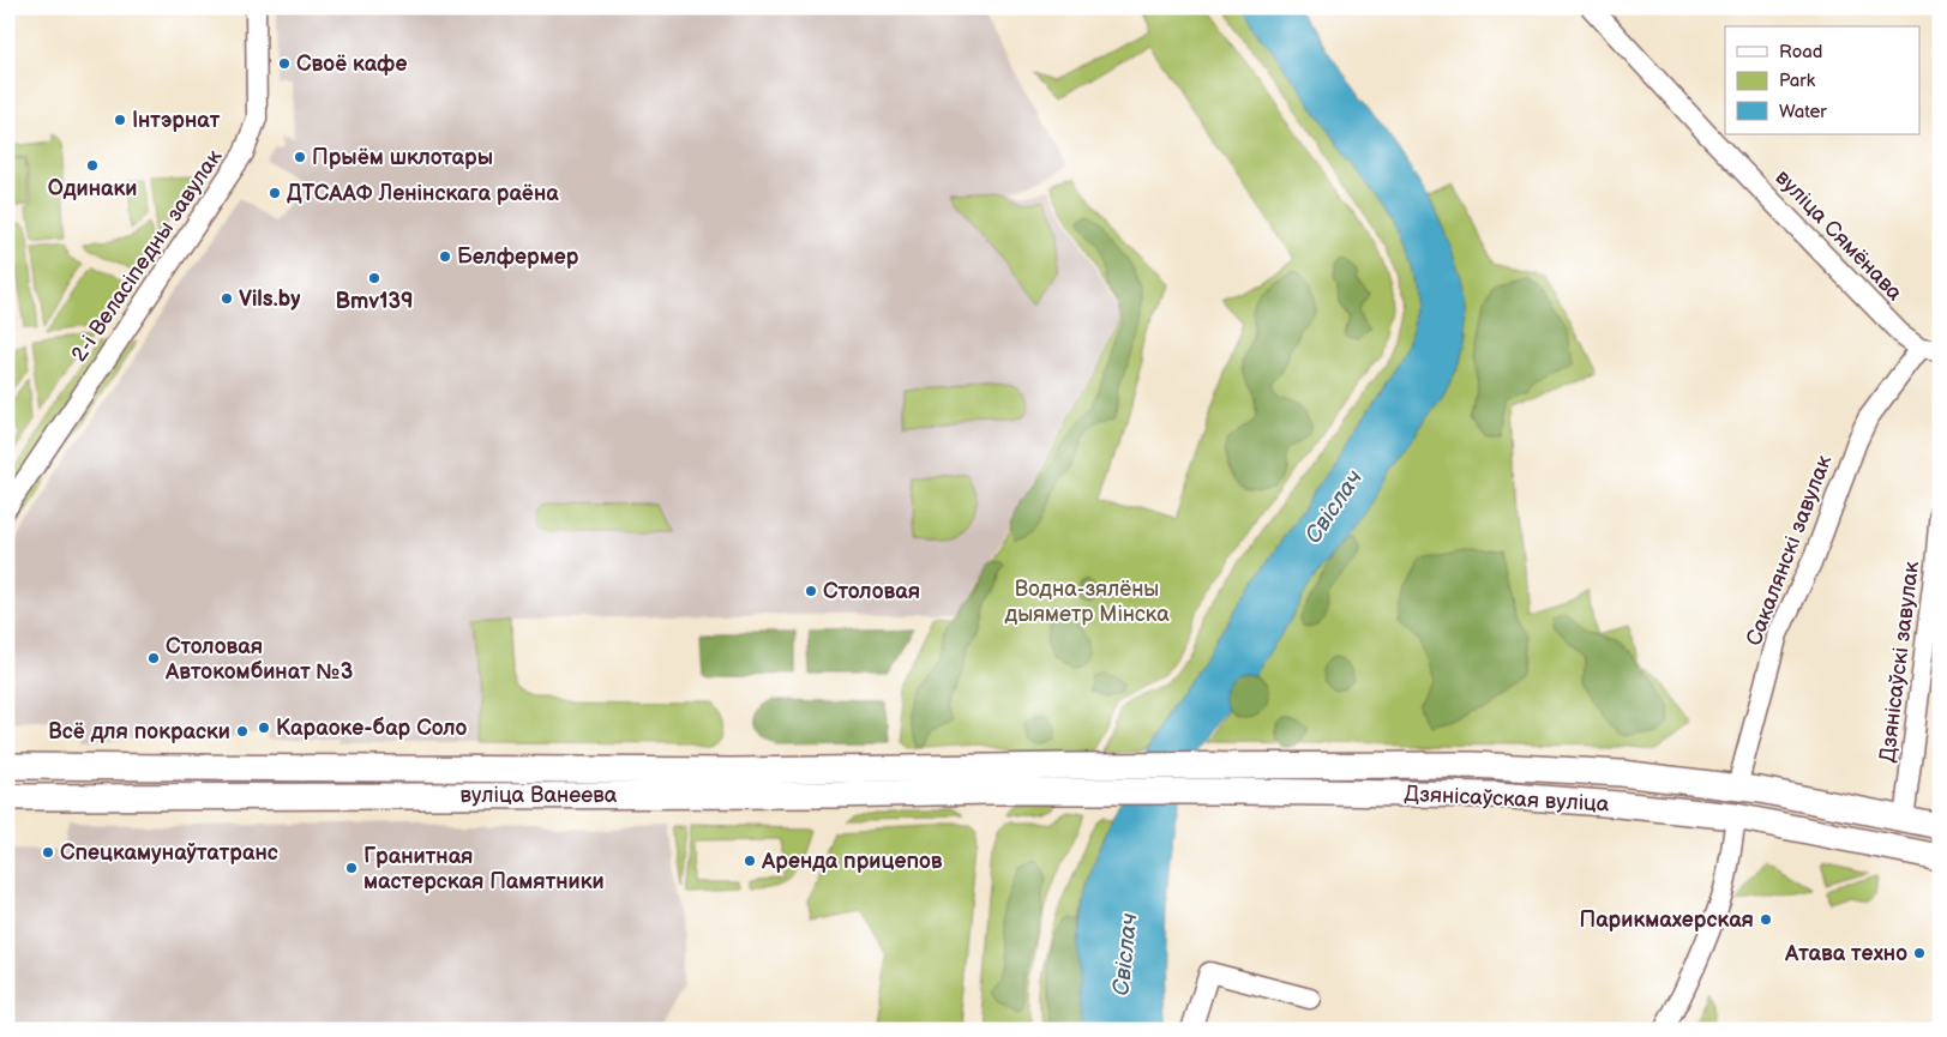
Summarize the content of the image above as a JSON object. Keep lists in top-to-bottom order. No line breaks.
{"streets":{"main road":["вуліца Ванеева","Дзянісаўская вуліца"],"street":["вуліца Сямёнава","2-і Веласіпедны завулак","Сакалянскі завулак","Дзянісаўскі завулак"]},"crossings":[["вуліца Сямёнава","Сакалянскі завулак"],["Сакалянскі завулак","Дзянісаўская вуліца"],["Дзянісаўскі завулак","Дзянісаўская вуліца"],["вуліца Ванеева","Дзянісаўская вуліца"]],"water":["Свіслач"],"parks":["Водна-зялёны дыяметр Мінска"],"places":["Своё кафе","Інтэрнат","Прыём шклотары","Одинаки","ДТСААФ Ленінскага раёна","Белфермер","Bmv139","Vils.by","Столовая","Столовая Автокомбинат №3","Караоке-бар Соло","Всё для покраски","Спецкамунаўтатранс","Аренда прицепов","Гранитная мастерская Памятники","Парикмахерская","Атава техно"],"legend":["Road","Park","Water"]}
